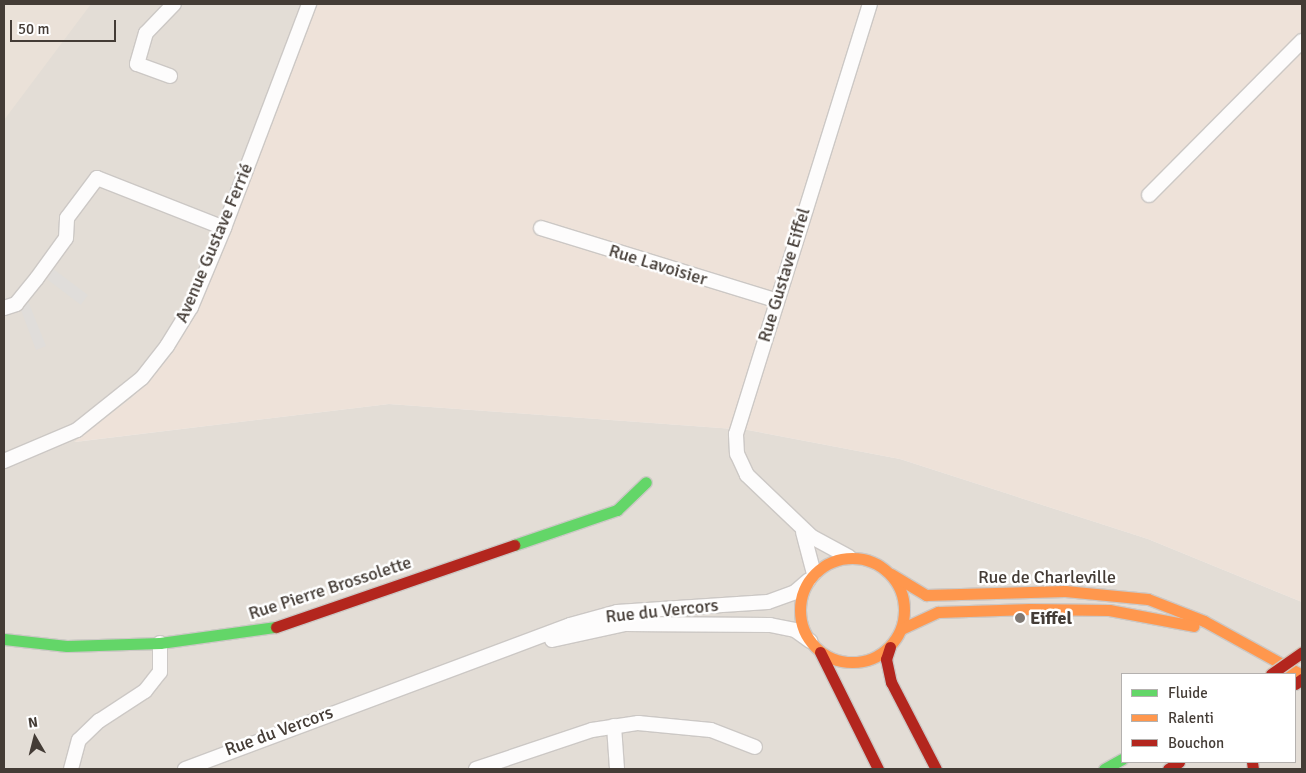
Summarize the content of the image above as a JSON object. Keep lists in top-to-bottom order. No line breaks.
{"streets":{"street":["Avenue Gustave Ferrié","Rue Lavoisier","Rue Gustave Eiffel","Rue de Charleville","Rue Pierre Brossolette","Rue du Vercors"]},"crossings":[["Rue Lavoisier","Rue Gustave Eiffel"],["Rue Gustave Eiffel","Rue de Charleville"],["Rue Gustave Eiffel","Rue du Vercors"],["Rue de Charleville","Rue du Vercors"]],"places":["Eiffel"],"legend":["Fluide","Ralenti","Bouchon"],"scale_bar":"50 m","north":"top"}
